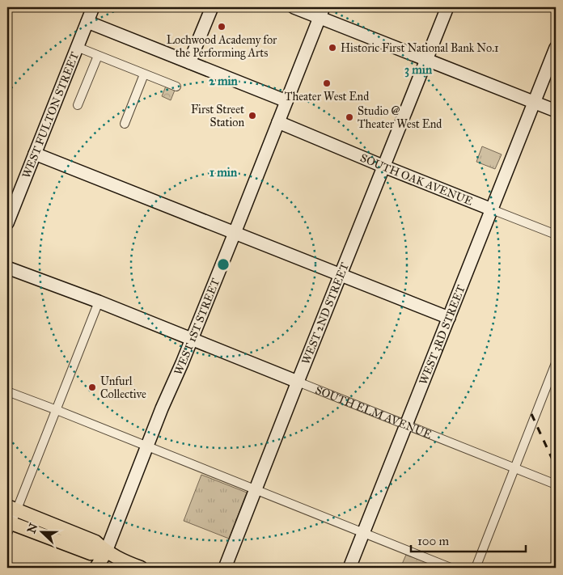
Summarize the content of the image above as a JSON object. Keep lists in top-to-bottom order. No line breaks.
{"streets":{"main road":["WEST 1ST STREET"],"street":["WEST FULTON STREET","SOUTH OAK AVENUE","WEST 2ND STREET","WEST 3RD STREET","SOUTH ELM AVENUE"]},"crossings":[["SOUTH OAK AVENUE","WEST 2ND STREET"],["SOUTH OAK AVENUE","WEST 1ST STREET"],["SOUTH OAK AVENUE","WEST 3RD STREET"],["WEST 2ND STREET","SOUTH ELM AVENUE"],["WEST 1ST STREET","SOUTH ELM AVENUE"],["WEST 3RD STREET","SOUTH ELM AVENUE"]],"places":["Lochwood Academy for the Performing Arts","Historic First National Bank No.1","Theater West End","First Street Station","Studio @ Theater West End","Unfurl Collective"],"scale_bar":"100 m","north":"left","rings":["3 min","2 min","1 min"]}
